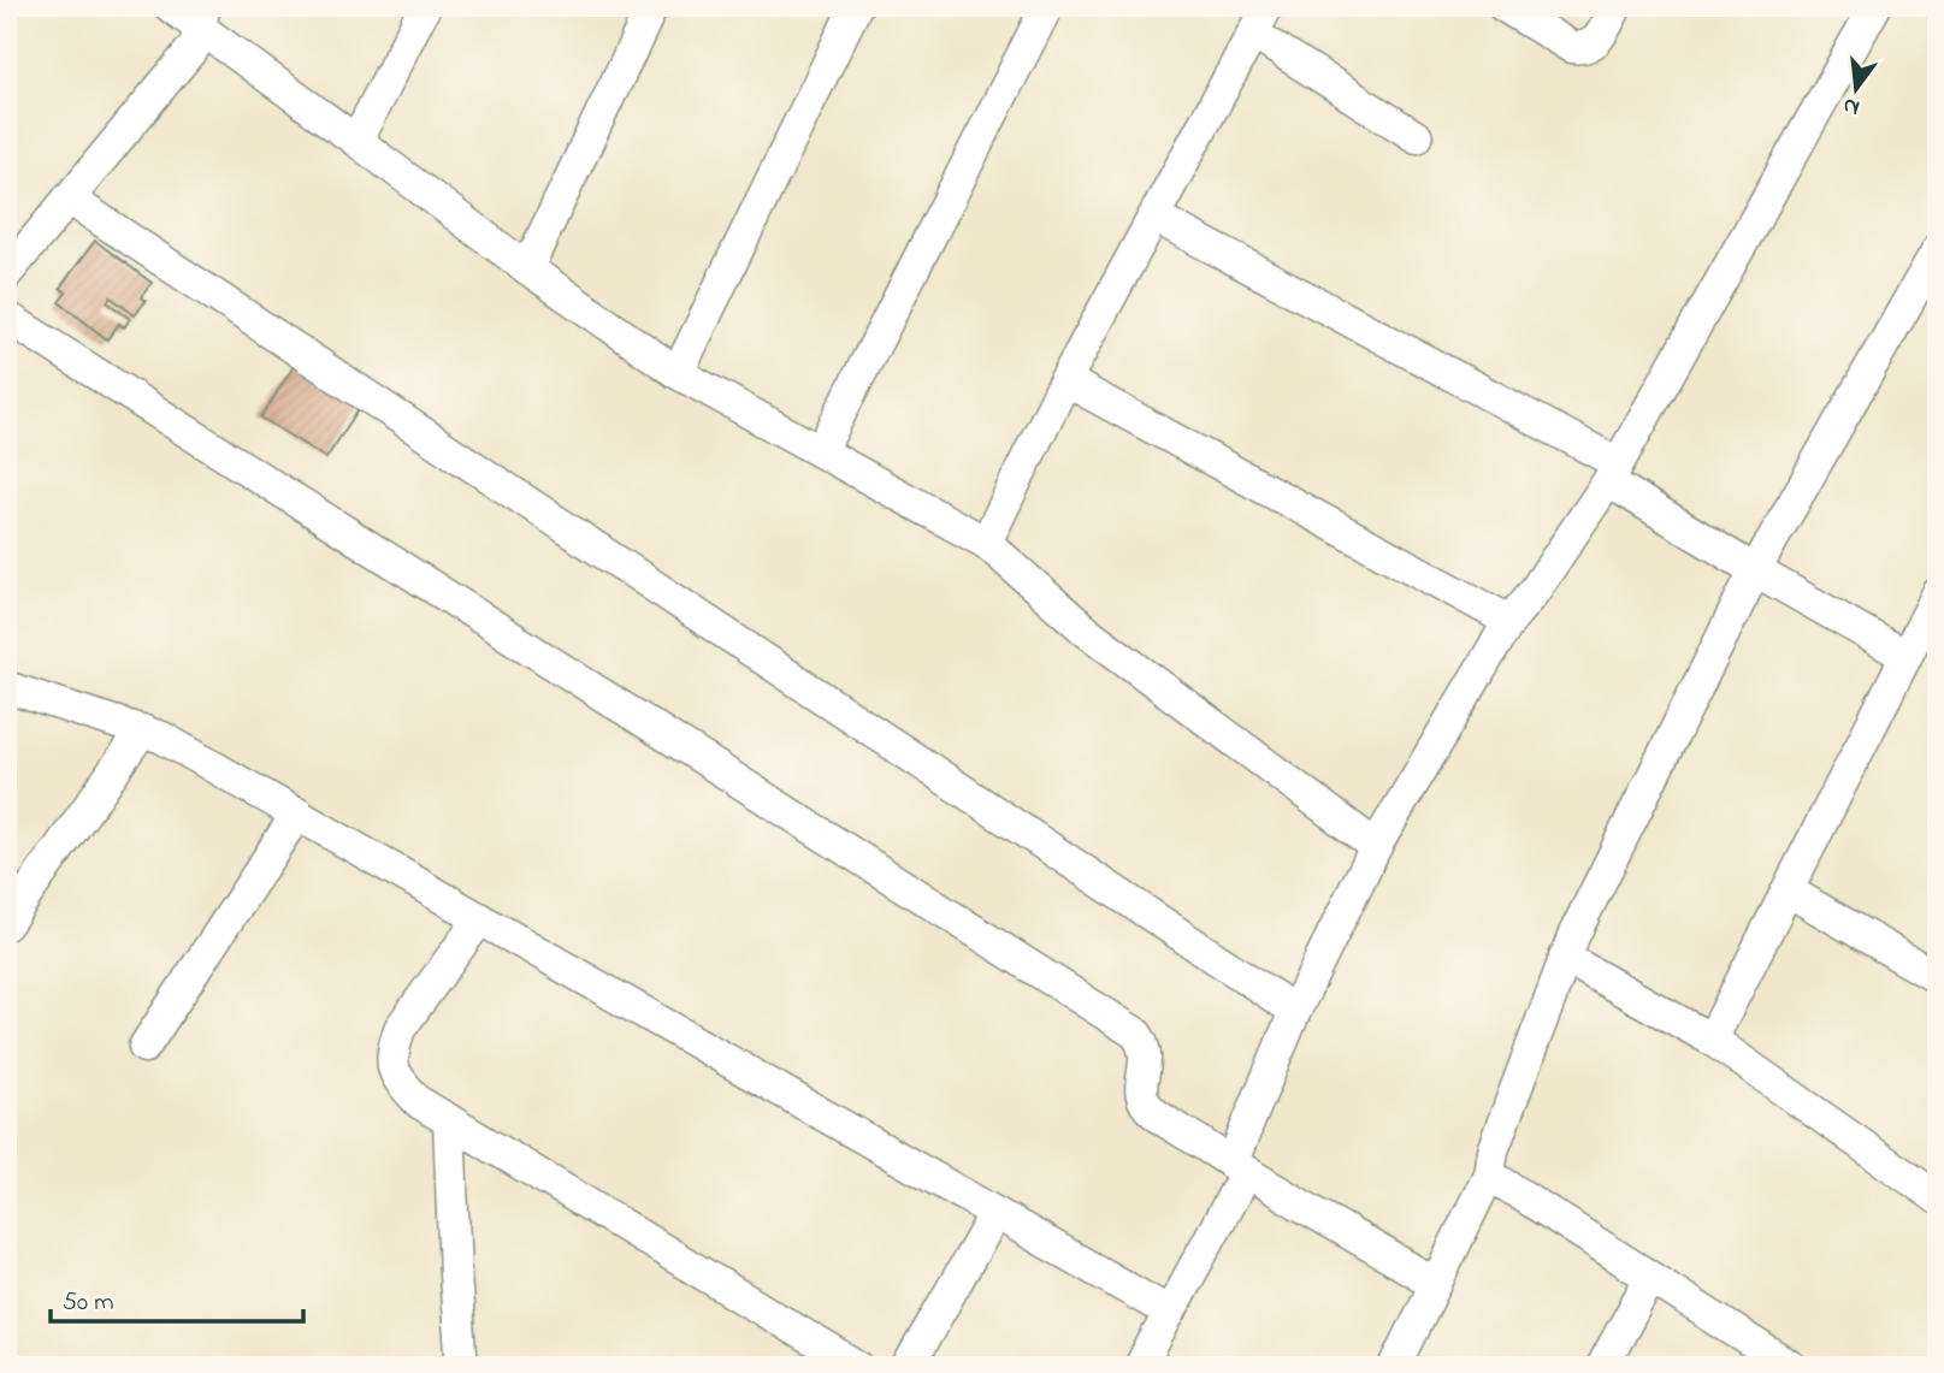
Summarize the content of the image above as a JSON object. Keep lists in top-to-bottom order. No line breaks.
{"scale_bar":"50 m","north":"bottom"}
